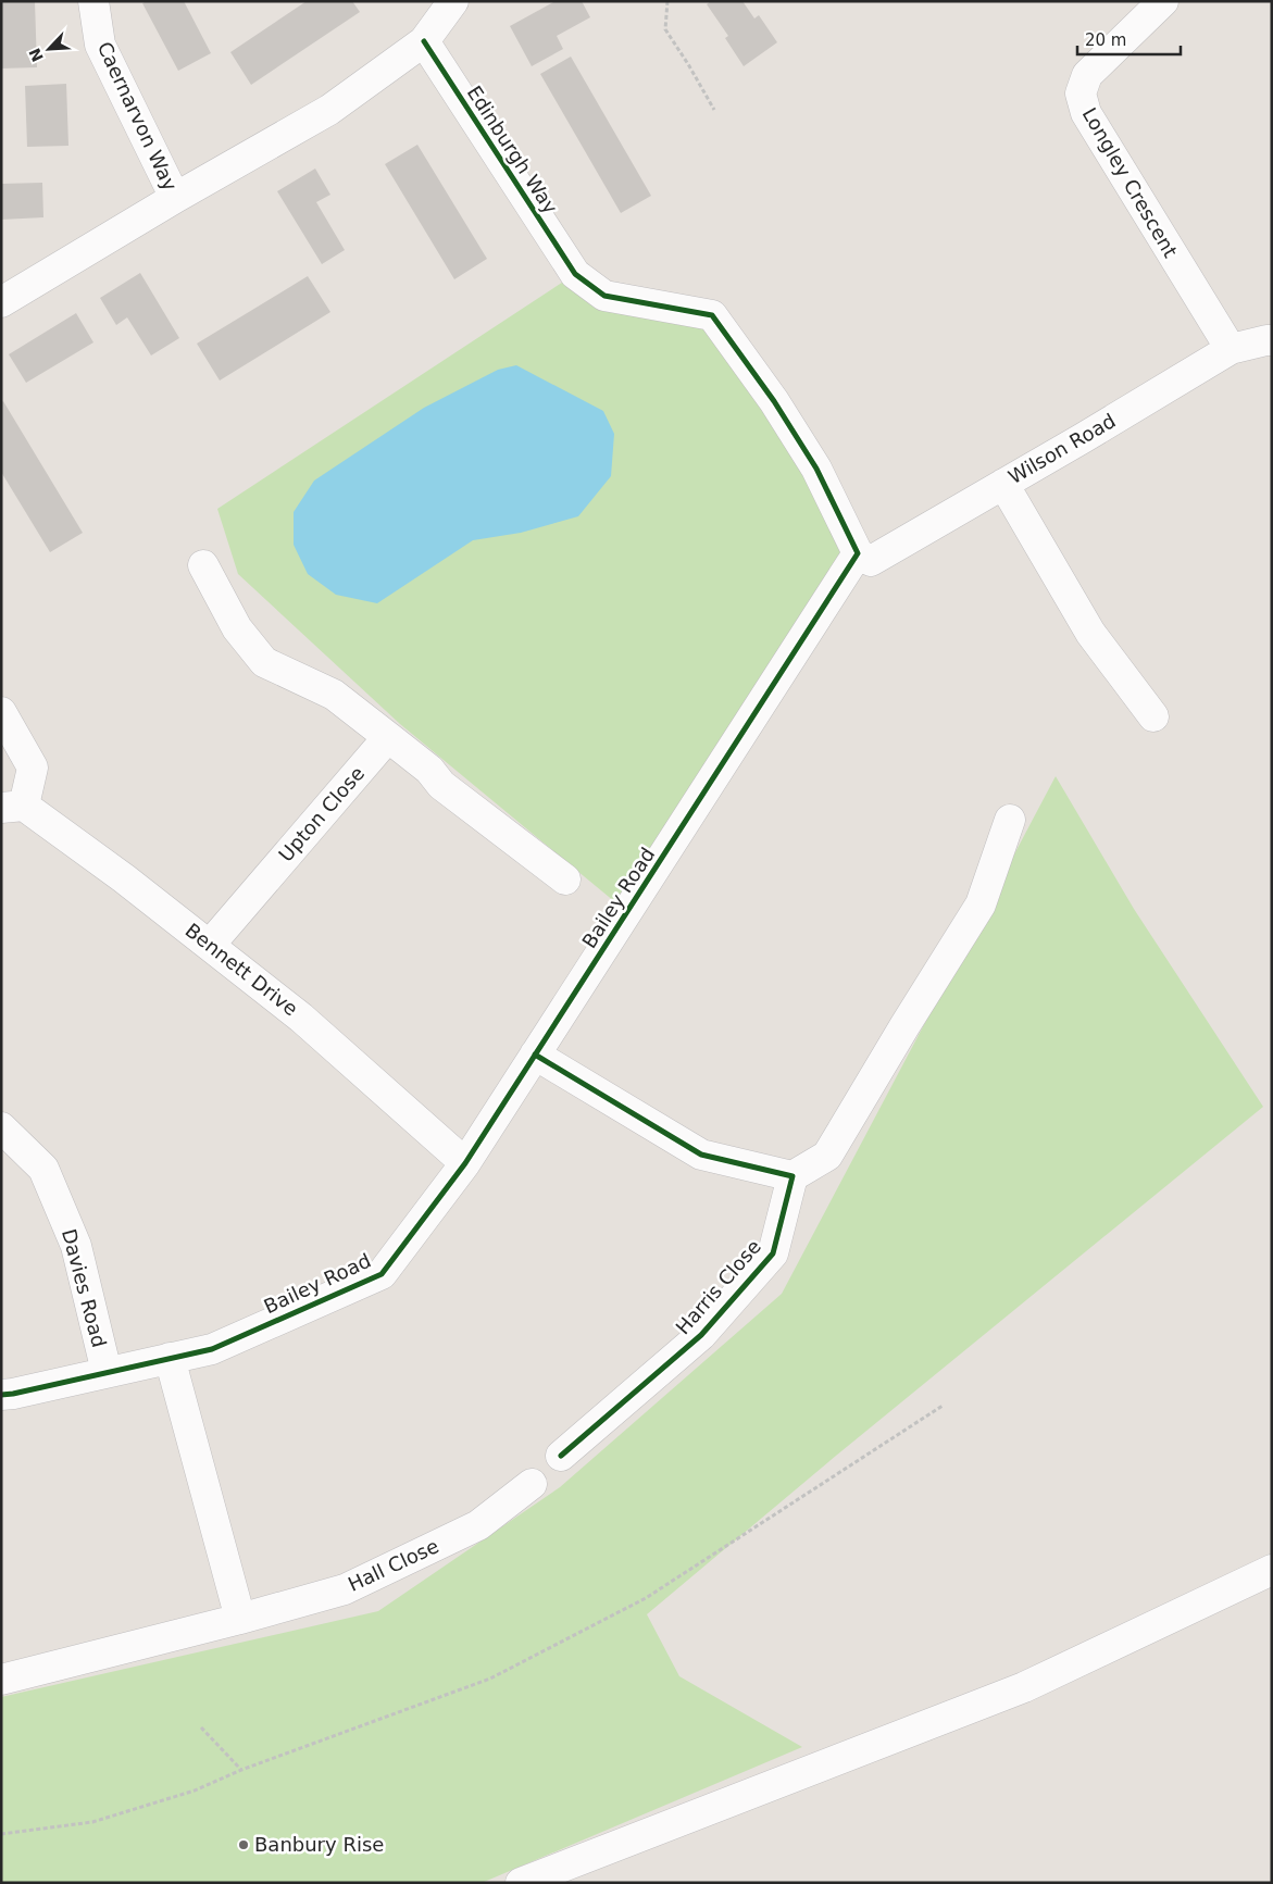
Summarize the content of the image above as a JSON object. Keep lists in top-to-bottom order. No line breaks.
{"streets":{"street":["Caernarvon Way","Edinburgh Way","Longley Crescent","Wilson Road","Upton Close","Bailey Road","Bennett Drive","Harris Close","Davies Road","Hall Close"]},"crossings":[["Edinburgh Way","Wilson Road"],["Edinburgh Way","Bailey Road"],["Longley Crescent","Wilson Road"],["Wilson Road","Bailey Road"],["Upton Close","Bennett Drive"],["Bailey Road","Bennett Drive"],["Bailey Road","Davies Road"]],"places":["Banbury Rise"],"scale_bar":"20 m","north":"bottom left"}
